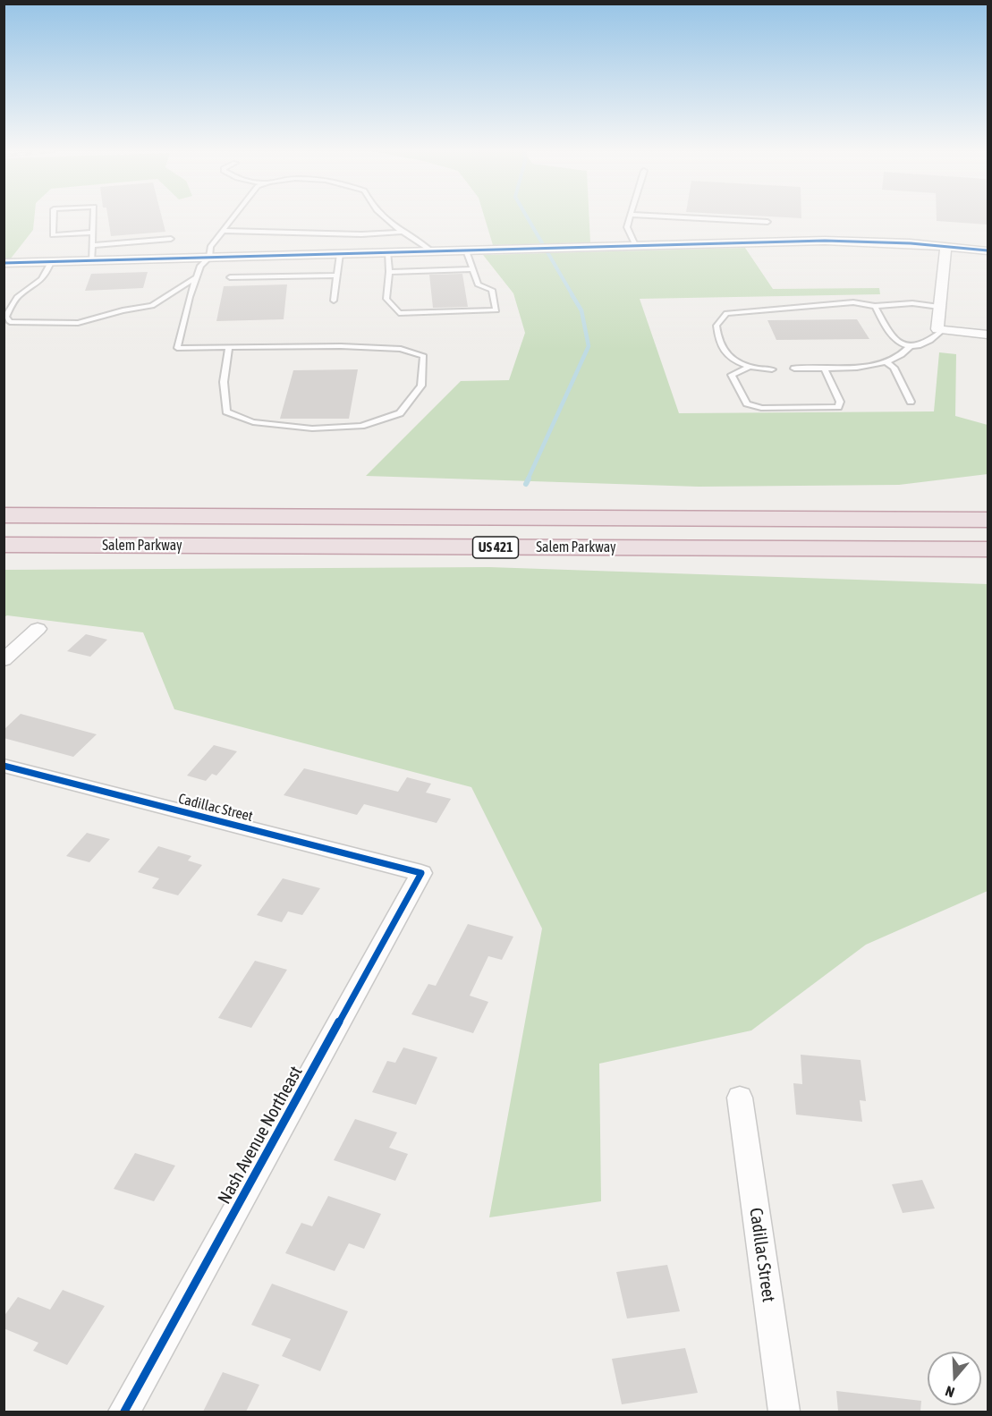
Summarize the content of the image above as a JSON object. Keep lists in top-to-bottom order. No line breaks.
{"streets":{"highway":["Salem Parkway","US 421"],"street":["Cadillac Street","Nash Avenue Northeast"]},"crossings":[["Cadillac Street","Nash Avenue Northeast"]],"north":"bottom"}
